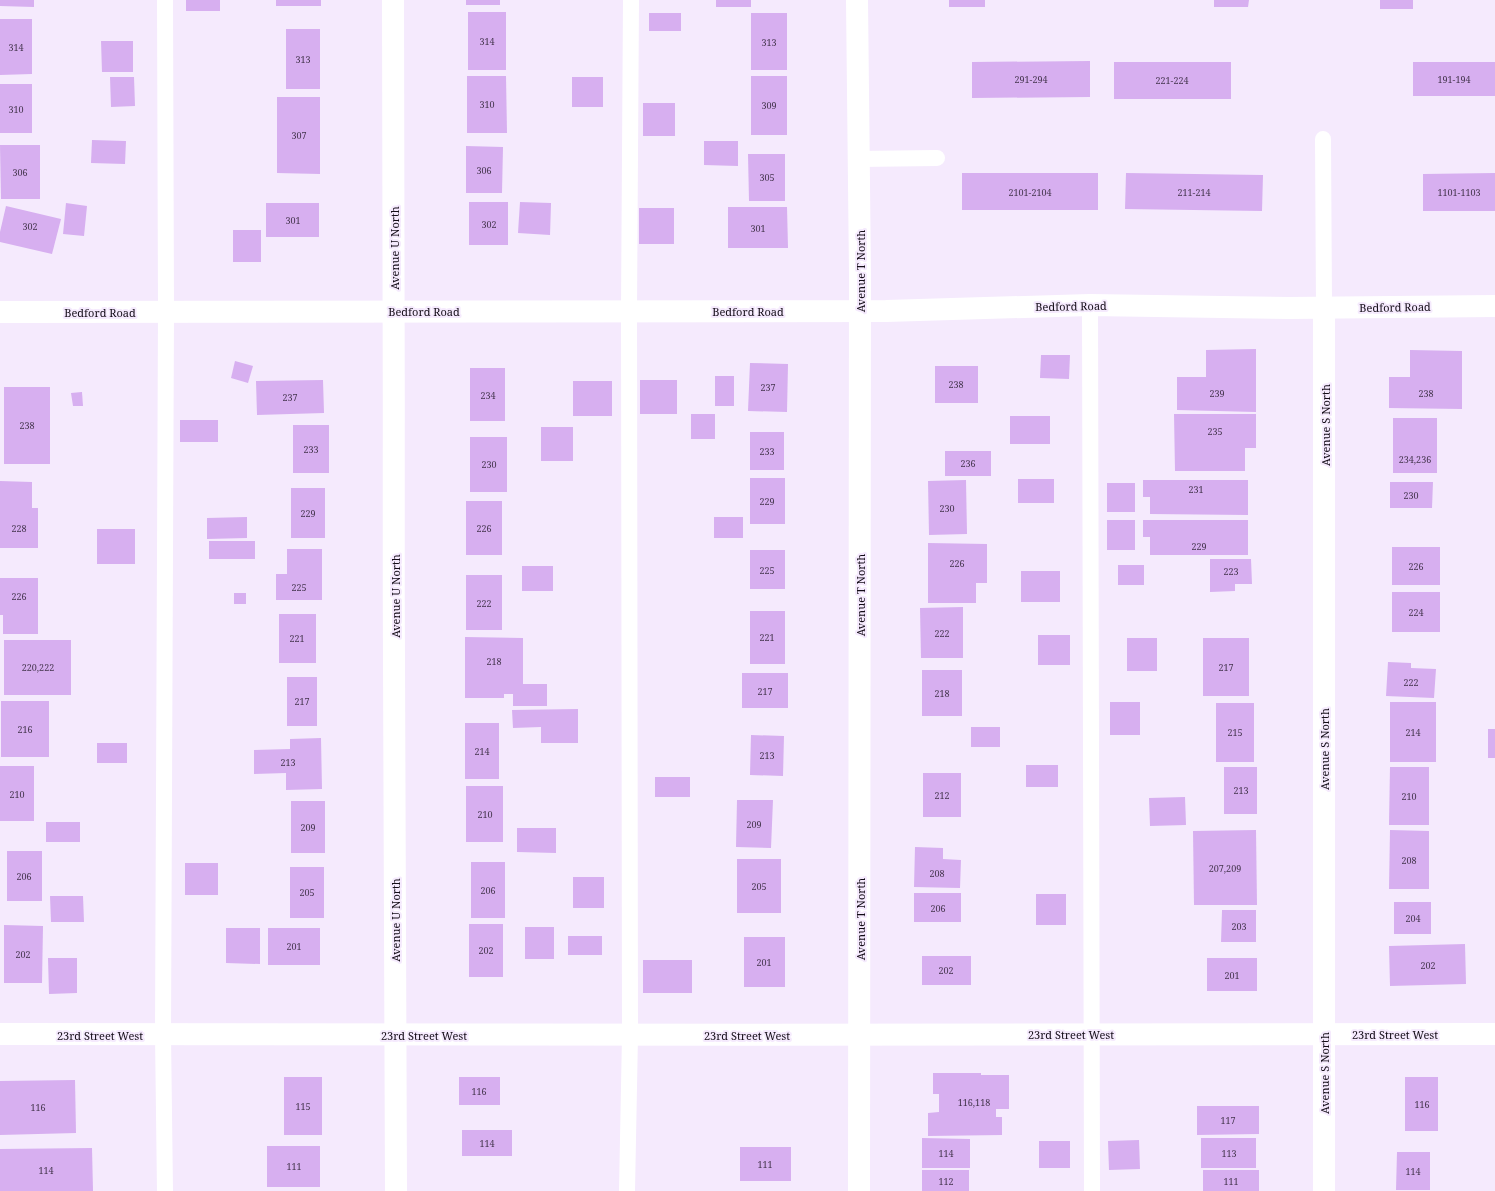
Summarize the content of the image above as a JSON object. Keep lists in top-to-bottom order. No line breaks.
{"streets":{"street":["Avenue U North","Avenue T North","Bedford Road","Avenue S North","23rd Street West"]},"crossings":[["Avenue U North","Bedford Road"],["Avenue U North","23rd Street West"],["Avenue T North","Bedford Road"],["Avenue T North","23rd Street West"],["Bedford Road","Avenue S North"],["Avenue S North","23rd Street West"]],"house_numbers":["314","313","314","313","291-294","191-194","221-224","310","309","310","307","306","306","305","2101-2104","211-214","1101-1103","301","302","302","301","238","237","239","238","234","237","238","235","233","233","234,236","236","230","231","230","229","230","229","228","226","229","226","226","225","223","225","226","222","224","222","221","221","218","220,222","217","222","217","218","217","216","215","214","214","213","213","213","210","212","210","210","209","209","208","207,209","208","206","205","206","205","206","204","203","201","202","202","201","202","202","201","116","116,118","116","115","116","117","114","114","113","111","111","114","114","112","111"]}
